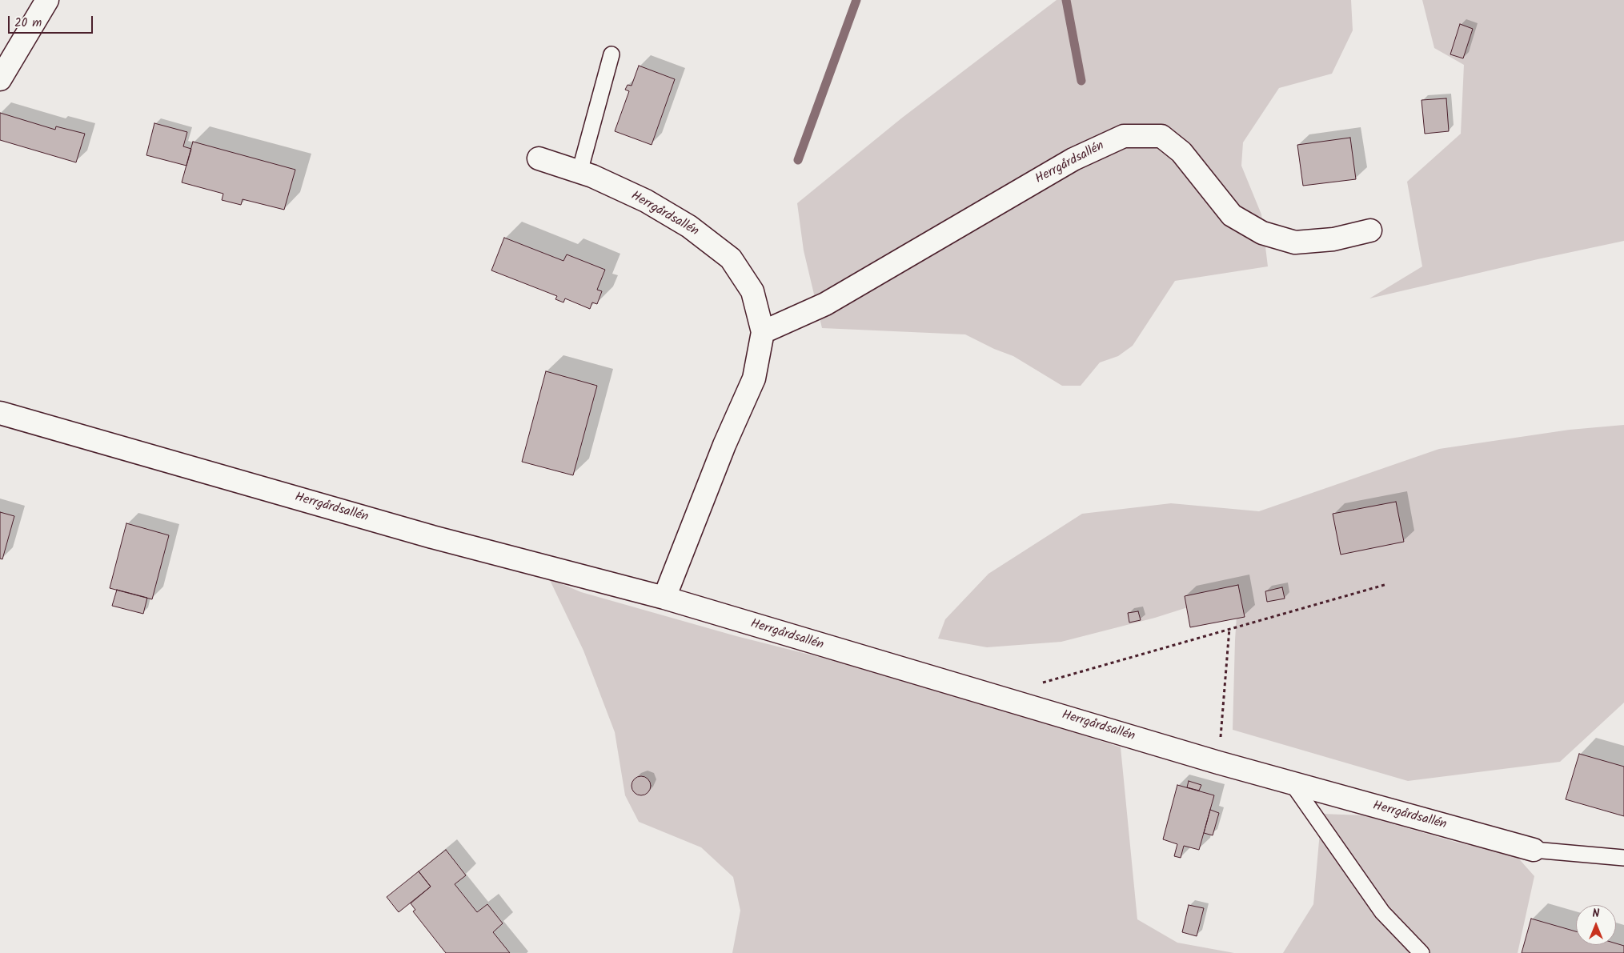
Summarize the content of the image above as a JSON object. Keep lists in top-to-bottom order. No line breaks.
{"streets":{"street":["Herrgårdsallén"]},"scale_bar":"20 m","north":"top"}
